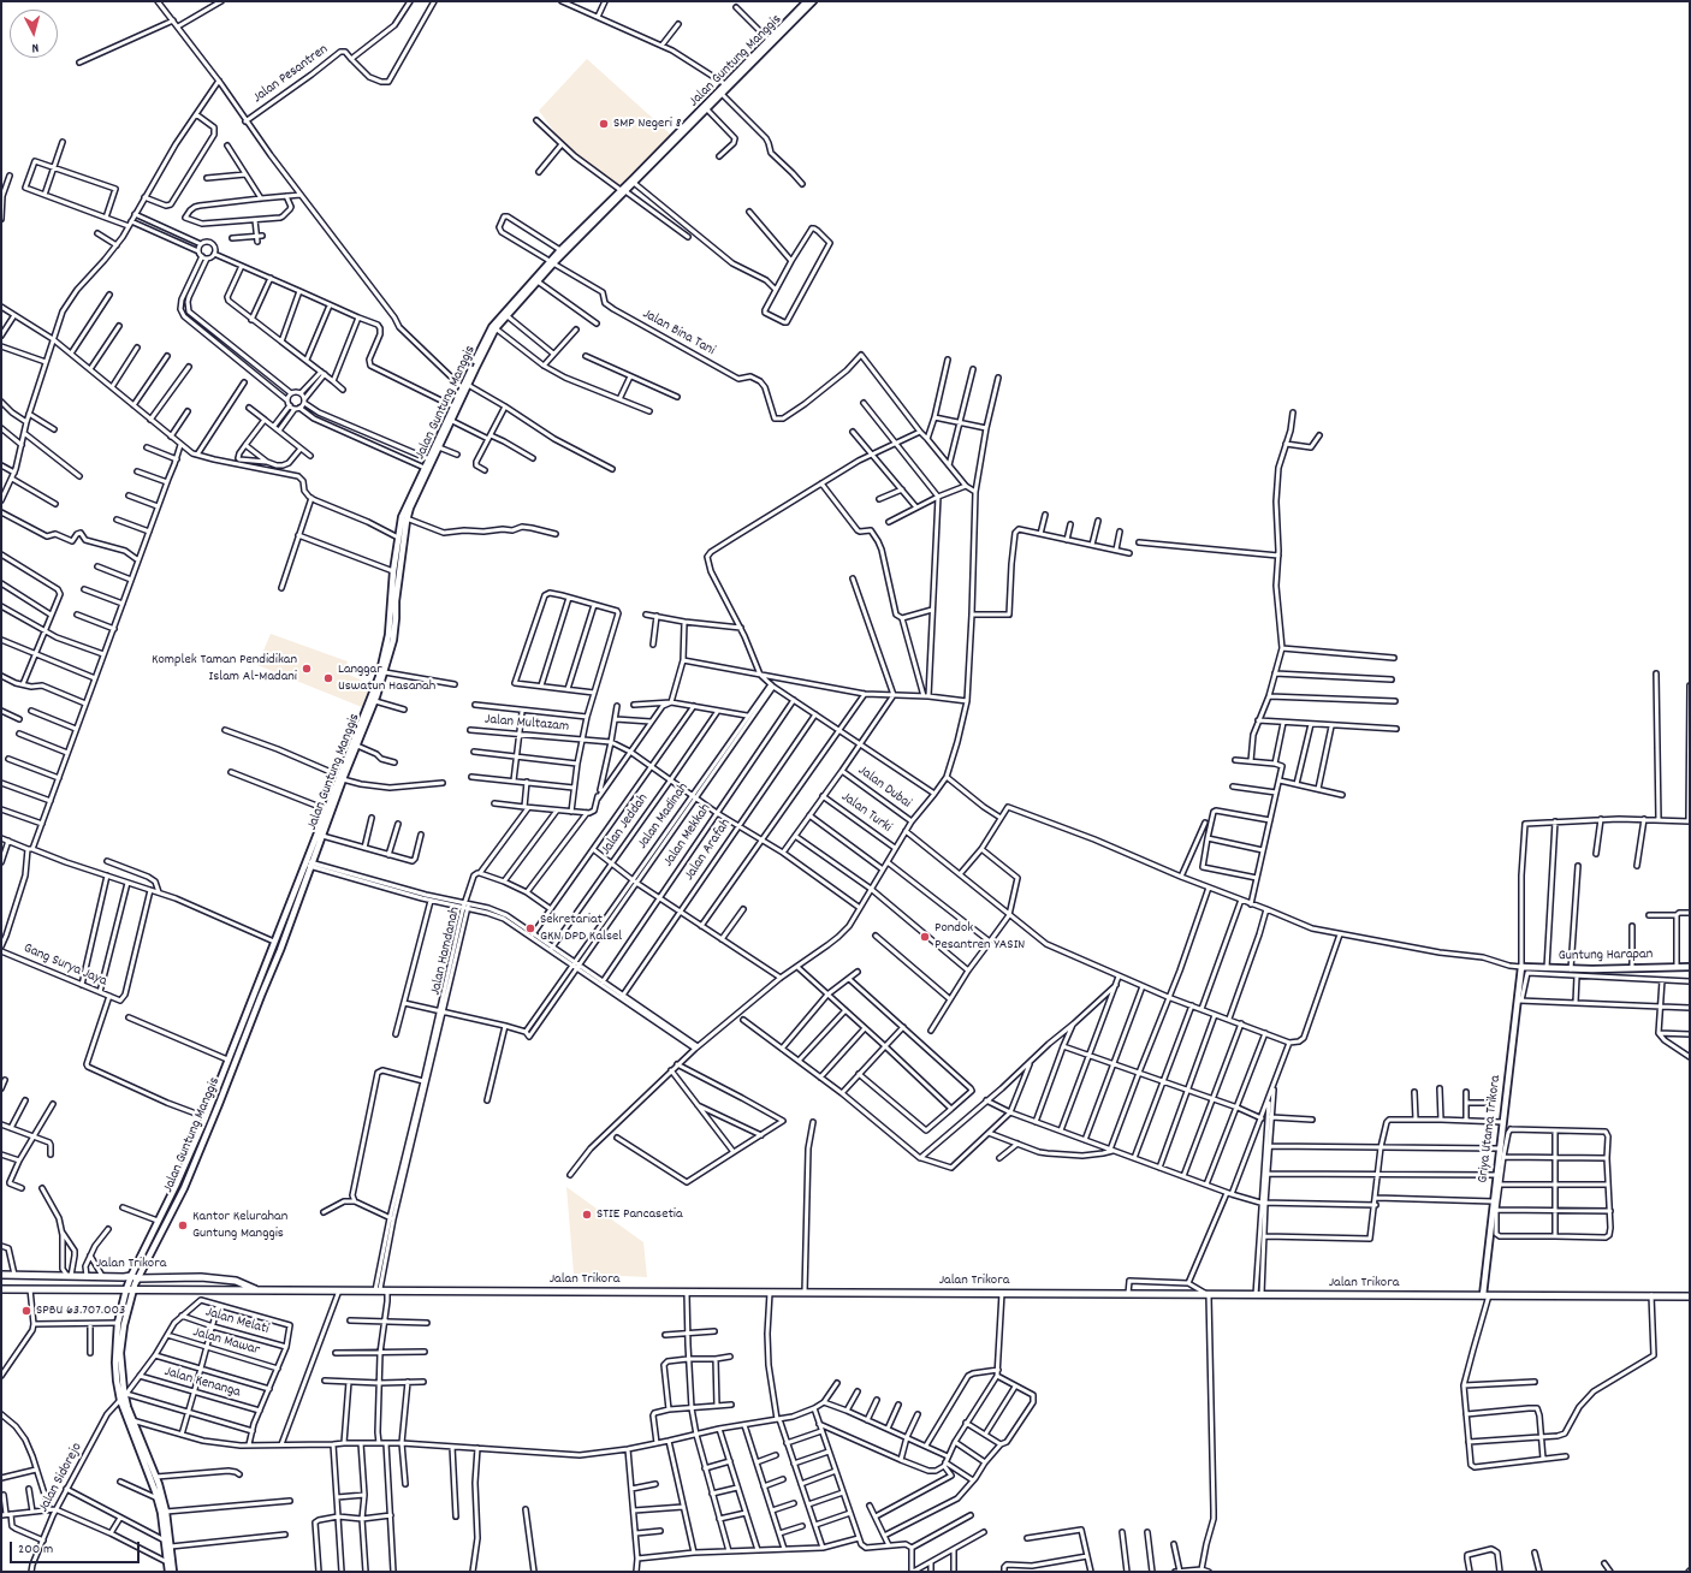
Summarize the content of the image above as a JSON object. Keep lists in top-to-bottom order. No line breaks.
{"streets":{"main road":["Jalan Trikora"],"street":["Jalan Guntung Manggis","Jalan Pesantren","Jalan Bina Tani","Jalan Multazam","Jalan Dubai","Jalan Turki","Jalan Madinah","Jalan Jeddah","Jalan Mekkah","Jalan Arafah","Jalan Hamdanah","Guntung Harapan","Gang Surya Jaya","Griya Utama Trikora","Jalan Melati","Jalan Mawar","Jalan Kenanga","Jalan Sidorejo"]},"crossings":[["Jalan Guntung Manggis","Jalan Bina Tani"],["Jalan Guntung Manggis","Jalan Trikora"],["Jalan Guntung Manggis","Jalan Sidorejo"],["Jalan Hamdanah","Jalan Trikora"],["Guntung Harapan","Griya Utama Trikora"],["Griya Utama Trikora","Jalan Trikora"],["Jalan Melati","Jalan Sidorejo"],["Jalan Mawar","Jalan Sidorejo"],["Jalan Kenanga","Jalan Sidorejo"]],"places":["SMP Negeri 8","Komplek Taman Pendidikan Islam Al-Madani","Langgar Uswatun Hasanah","Sekretariat GKN DPD Kalsel","Pondok Pesantren YASIN","STIE Pancasetia","Kantor Kelurahan Guntung Manggis","SPBU 63.707.003"],"scale_bar":"200 m","north":"bottom"}
